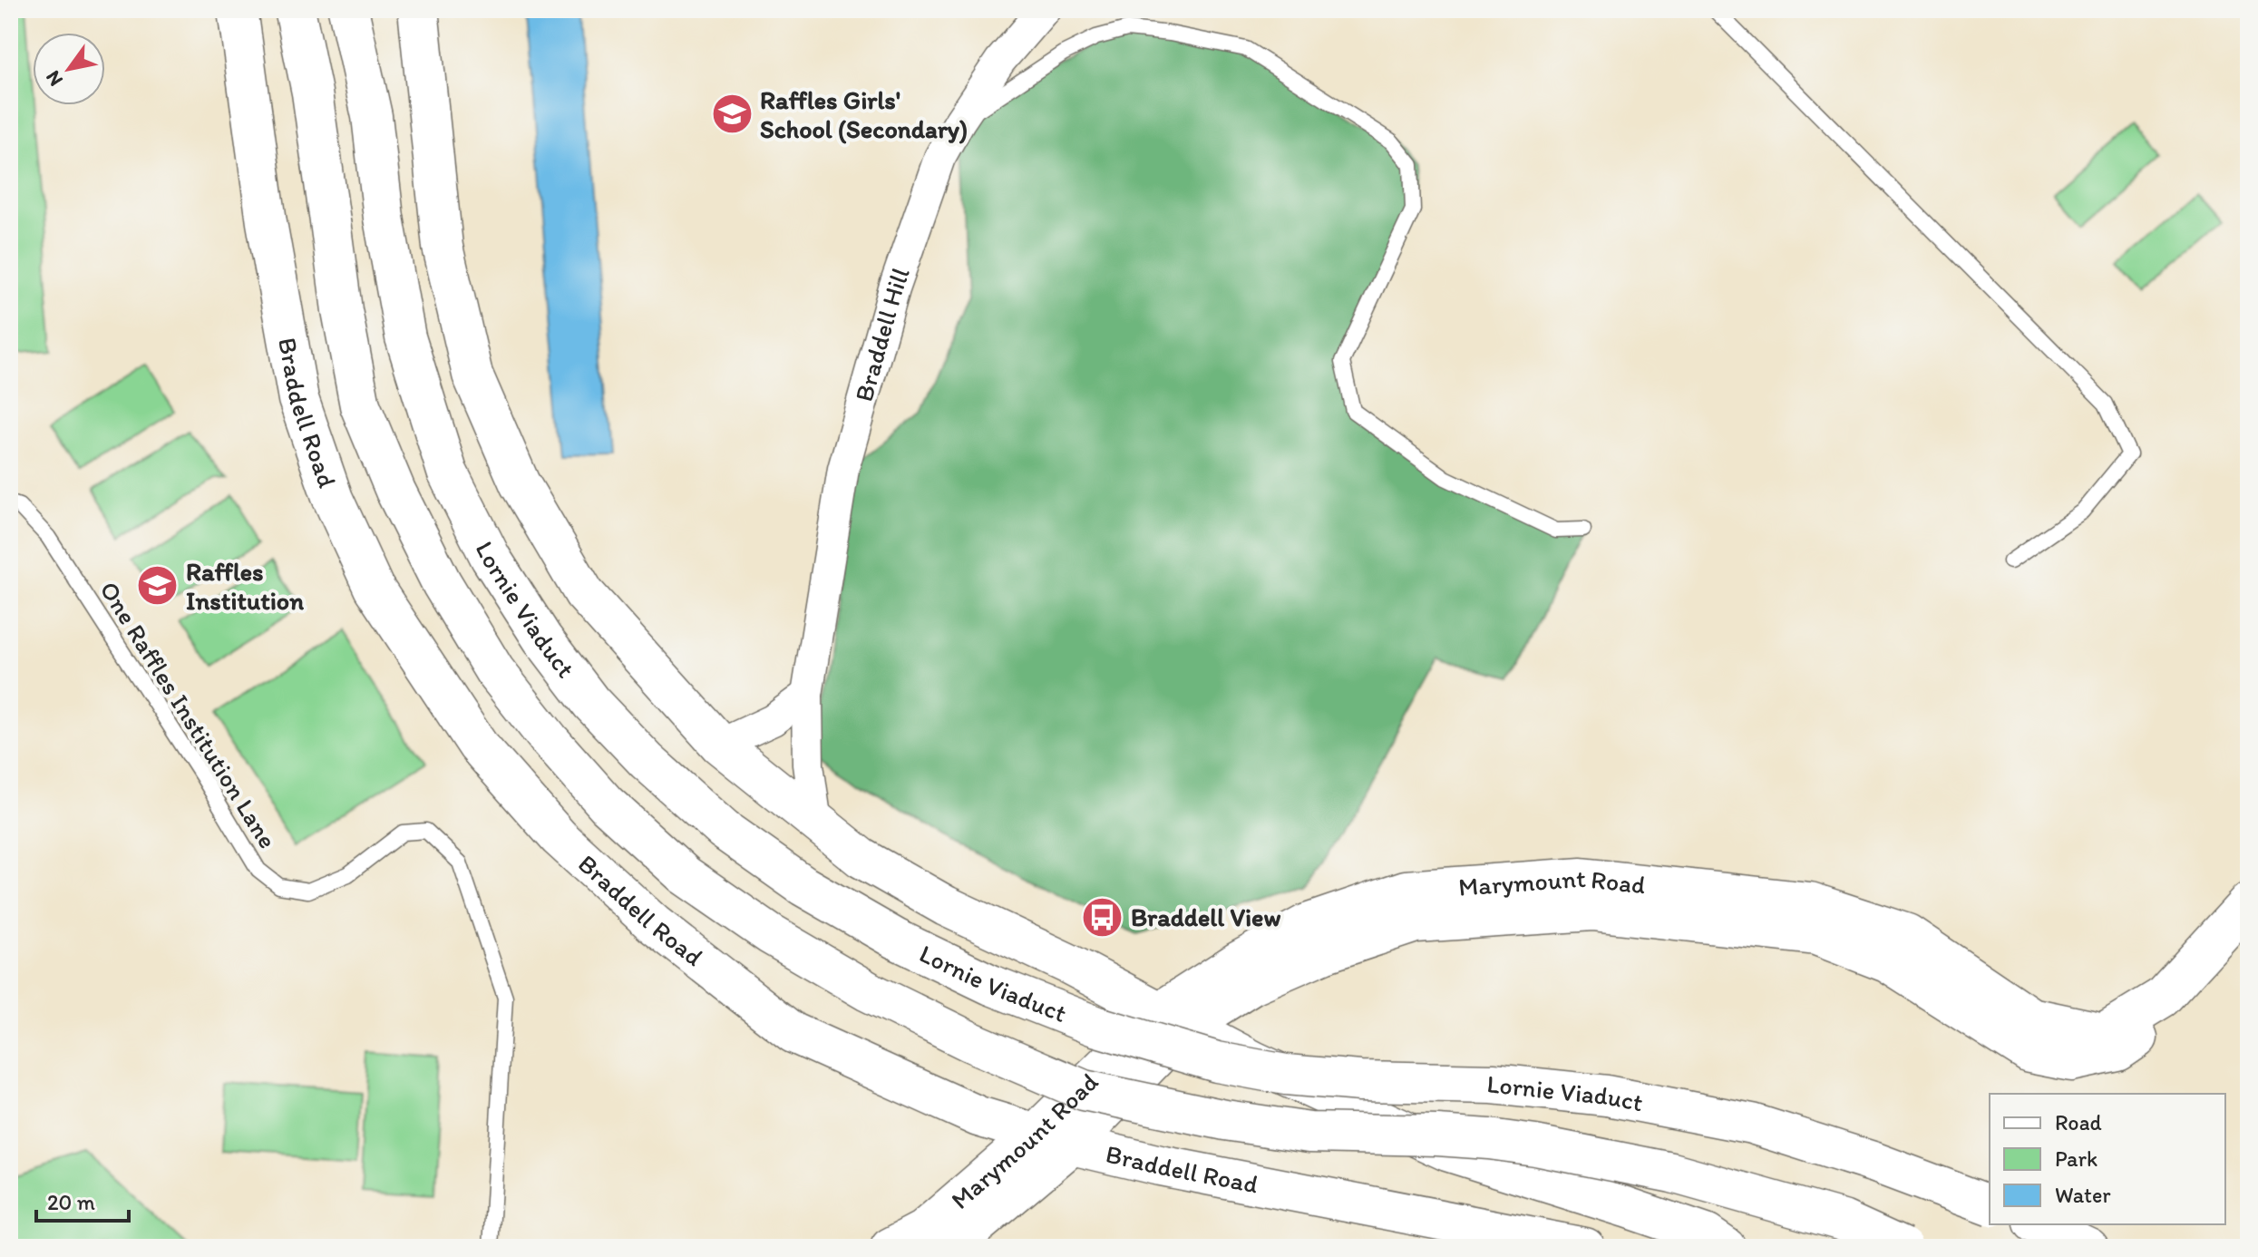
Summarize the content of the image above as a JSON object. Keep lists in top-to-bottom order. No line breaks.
{"streets":{"main road":["Braddell Road","Lornie Viaduct","Marymount Road"],"street":["Braddell Hill"],"lane":["One Raffles Institution Lane"]},"crossings":[["Braddell Road","Marymount Road"]],"places":{"school or university":["Raffles Girls' School (Secondary)","Raffles Institution"],"bus stop":["Braddell View"]},"legend":["Road","Park","Water"],"scale_bar":"20 m","north":"bottom left"}
